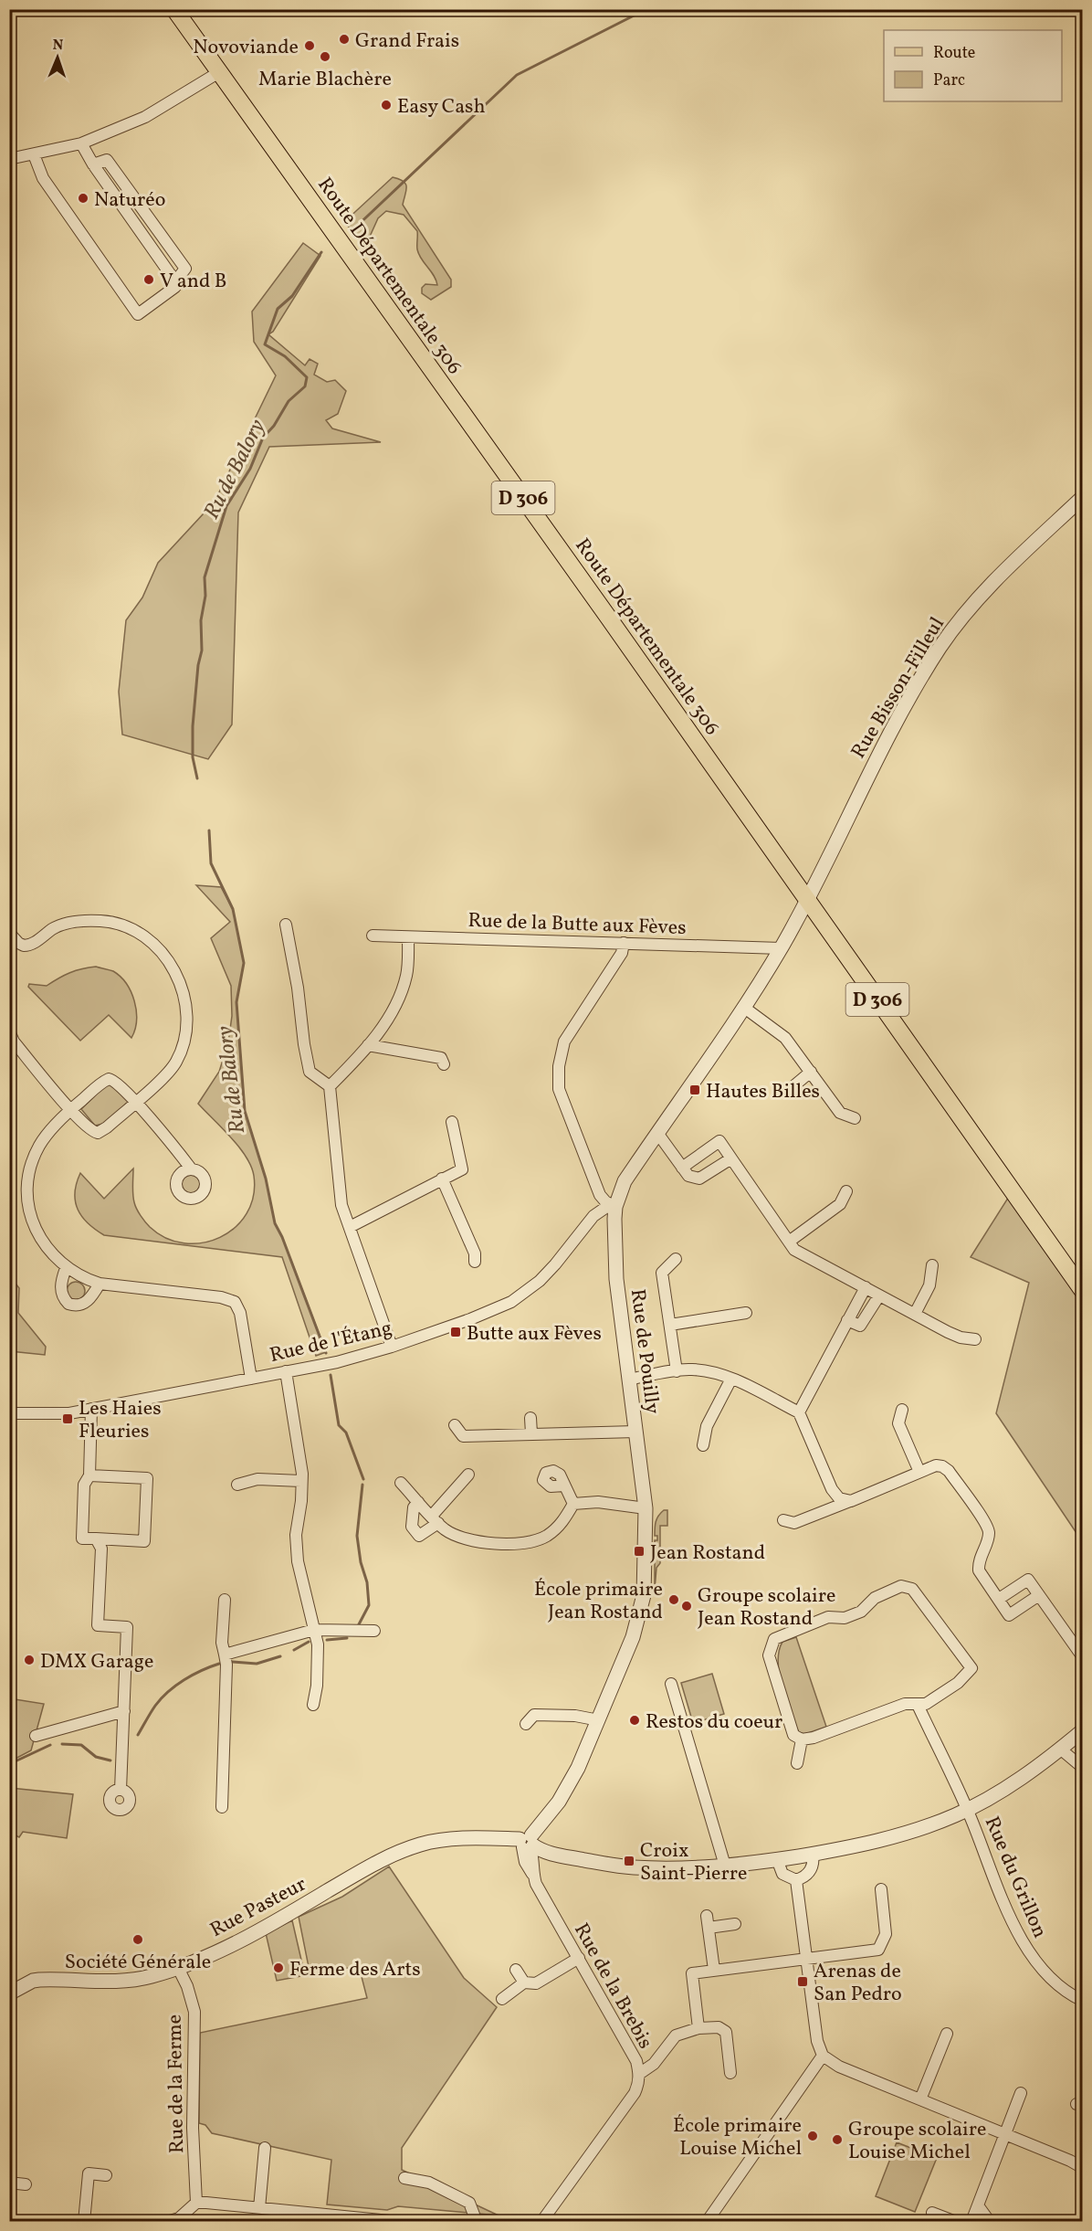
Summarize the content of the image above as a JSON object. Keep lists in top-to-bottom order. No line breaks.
{"streets":{"main road":["Route Départementale 306","D 306"],"street":["Rue Bisson-Filleul","Rue de la Butte aux Fèves","Rue de l'Étang","Rue de Pouilly","Rue du Grillon","Rue Pasteur","Rue de la Brebis","Rue de la Ferme"]},"crossings":[["Route Départementale 306","Rue Bisson-Filleul"],["Route Départementale 306","Rue de Pouilly"],["Rue Bisson-Filleul","Rue de Pouilly"],["Rue de la Butte aux Fèves","Rue de Pouilly"],["Rue de l'Étang","Rue de Pouilly"],["Rue de Pouilly","Rue Pasteur"],["Rue de Pouilly","Rue de la Brebis"],["Rue Pasteur","Rue de la Brebis"],["Rue Pasteur","Rue de la Ferme"]],"water":["Ru de Balory"],"places":{"other":["Grand Frais","Novoviande","Marie Blachère","Easy Cash","Naturéo","V and B","École primaire Jean Rostand","Groupe scolaire Jean Rostand","DMX Garage","Restos du coeur","Société Générale","Ferme des Arts","École primaire Louise Michel","Groupe scolaire Louise Michel"],"transit":["Hautes Billes","Butte aux Fèves","Les Haies Fleuries","Jean Rostand","Croix Saint-Pierre","Arenas de San Pedro"]},"legend":["Route","Parc"],"north":"top"}
